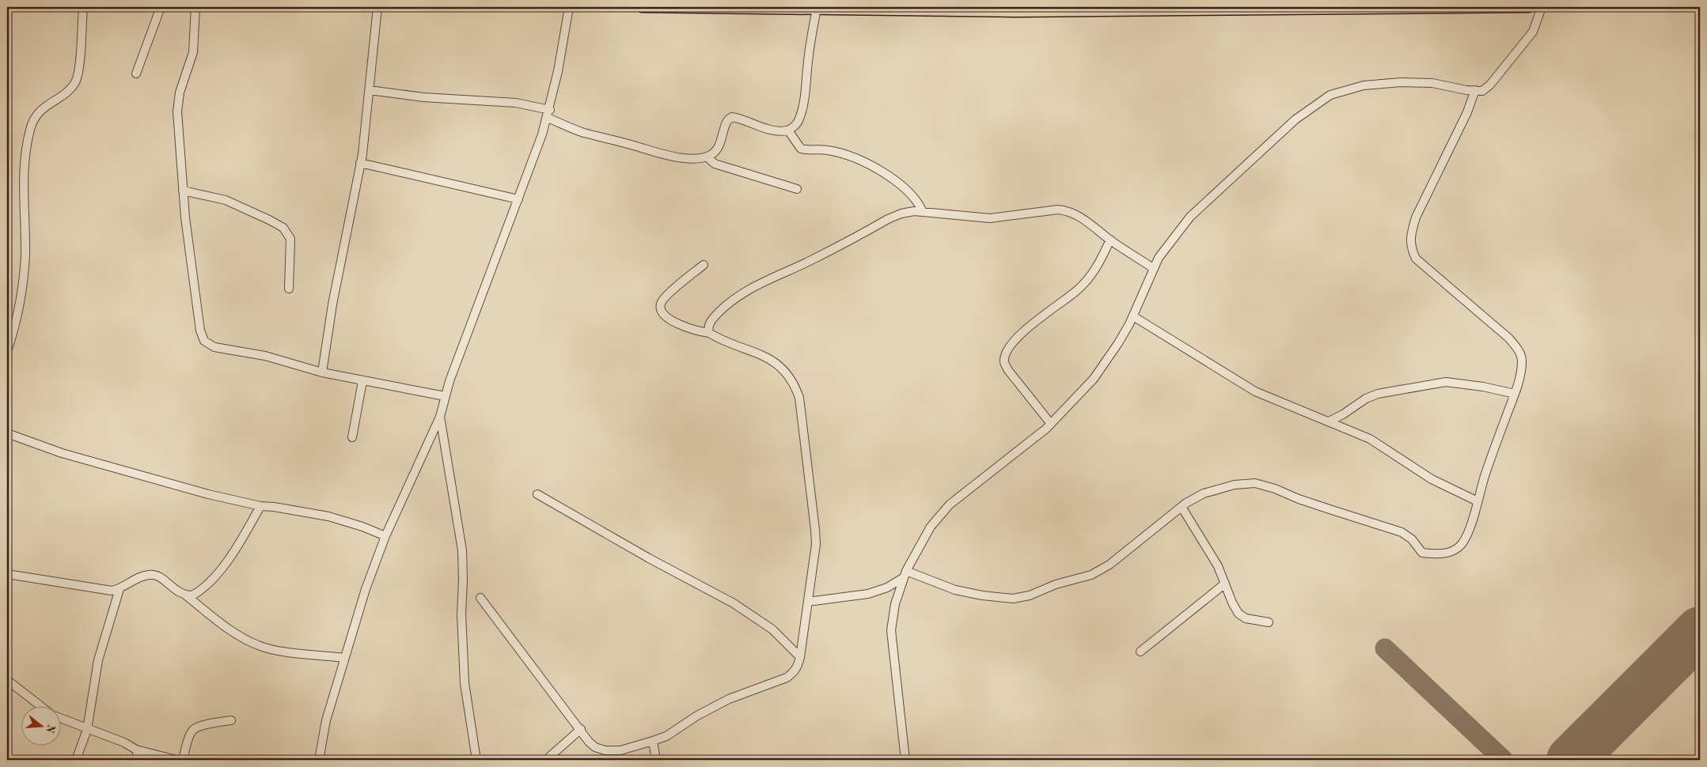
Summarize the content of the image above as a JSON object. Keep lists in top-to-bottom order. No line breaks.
{"north":"right"}
